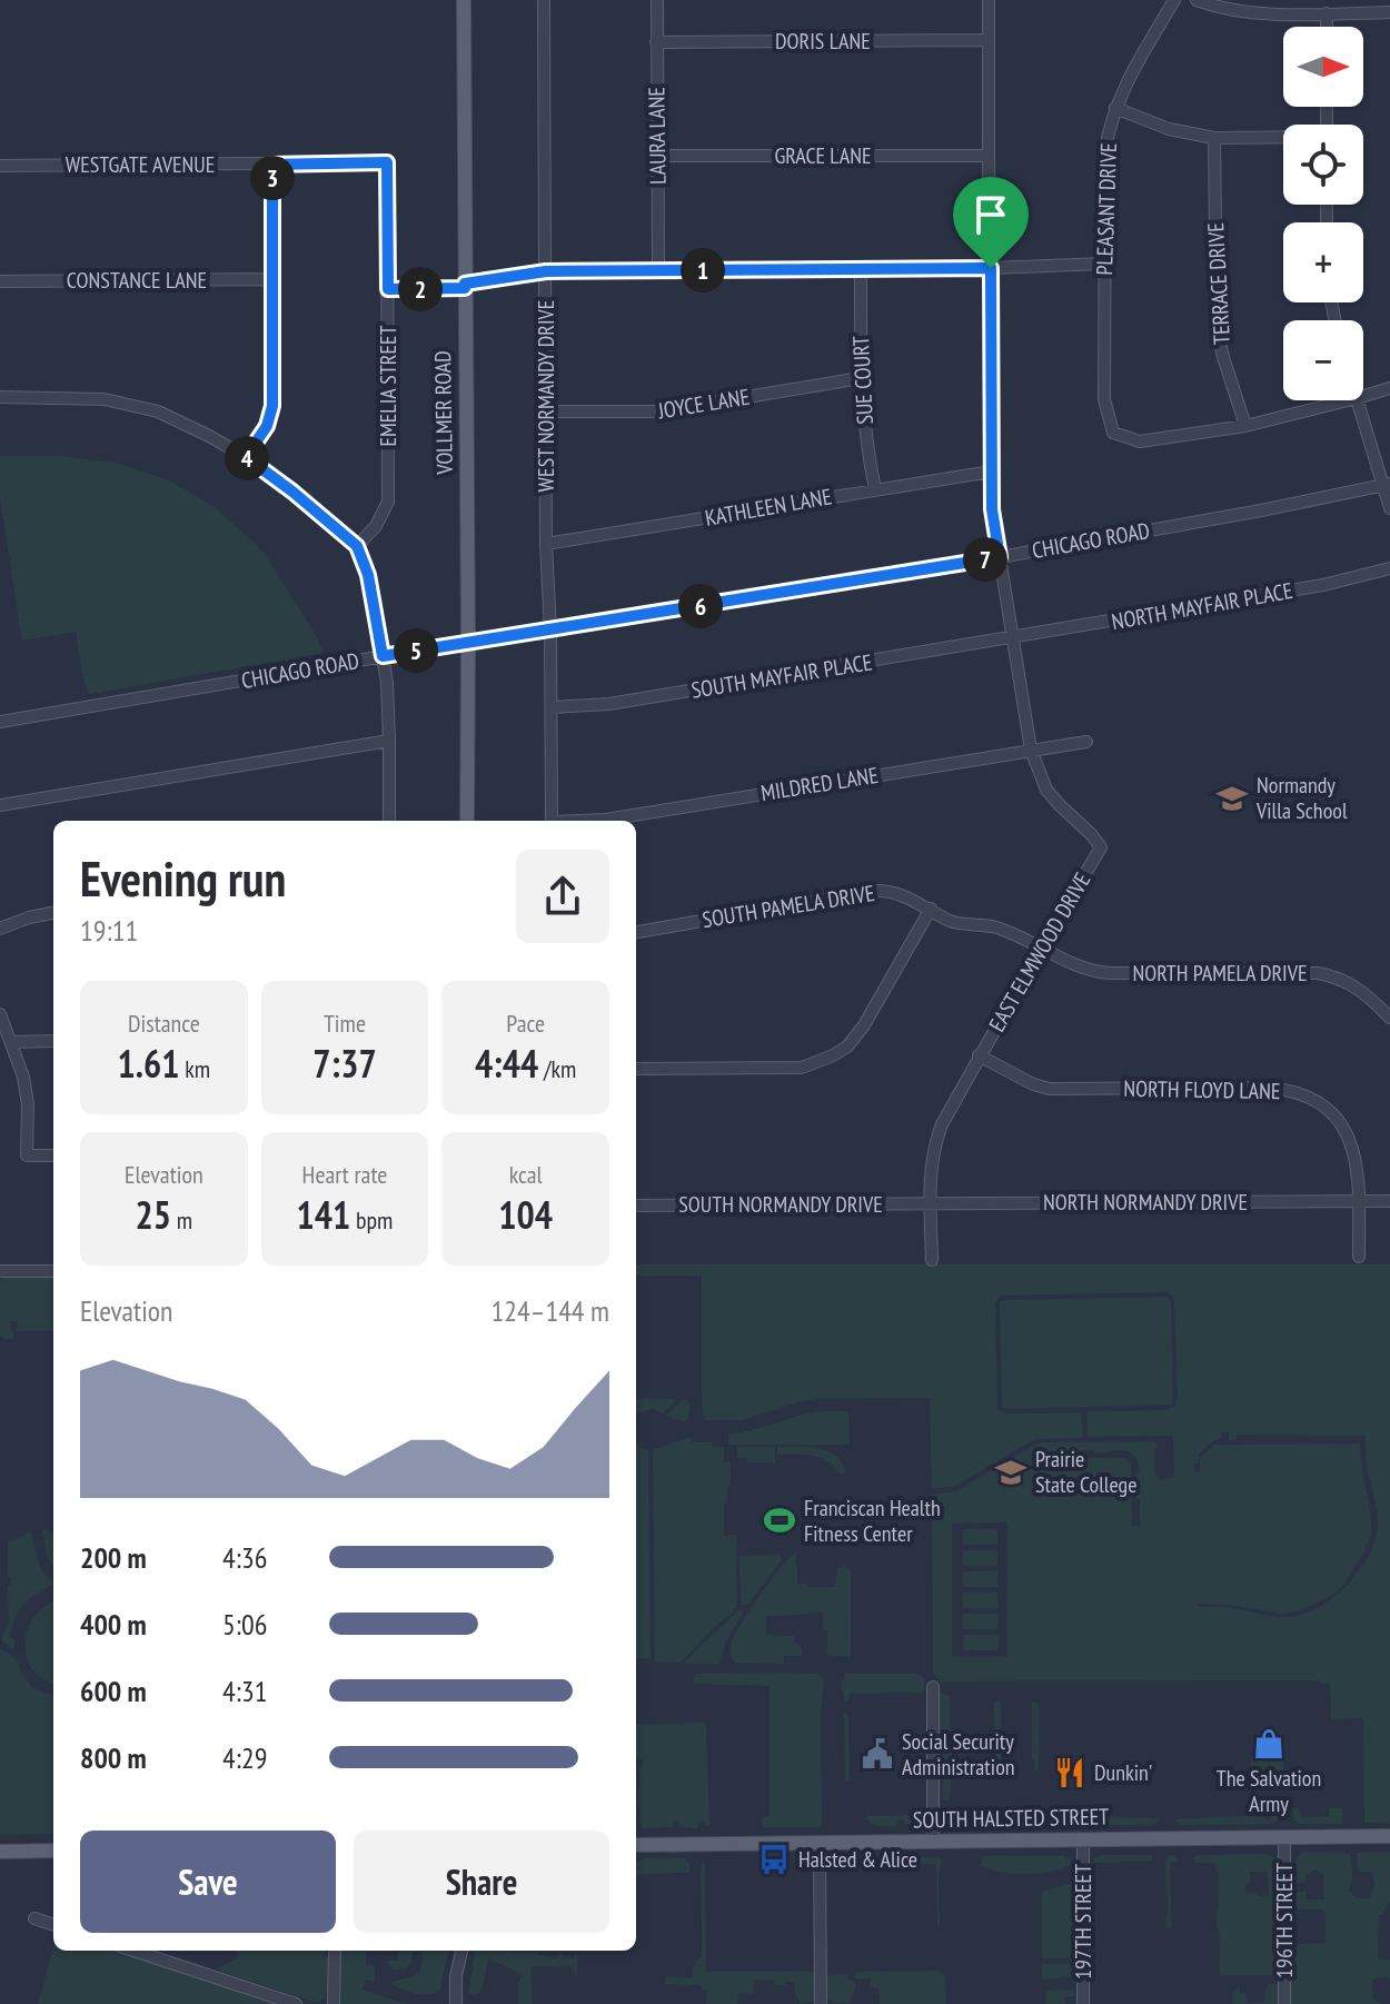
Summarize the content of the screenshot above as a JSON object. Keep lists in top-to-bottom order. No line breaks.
{"streets":{"main road":["VOLLMER ROAD","SOUTH HALSTED STREET"],"street":["DORIS LANE","LAURA LANE","GRACE LANE","WESTGATE AVENUE","PLEASANT DRIVE","CONSTANCE LANE","TERRACE DRIVE","SUE COURT","EMELIA STREET","WEST NORMANDY DRIVE","JOYCE LANE","KATHLEEN LANE","CHICAGO ROAD","NORTH MAYFAIR PLACE","SOUTH MAYFAIR PLACE","MILDRED LANE","SOUTH PAMELA DRIVE","EAST ELMWOOD DRIVE","NORTH PAMELA DRIVE","NORTH FLOYD LANE","NORTH NORMANDY DRIVE","SOUTH NORMANDY DRIVE","196TH STREET","197TH STREET"]},"crossings":[["DORIS LANE","LAURA LANE"],["DORIS LANE","EAST ELMWOOD DRIVE"],["LAURA LANE","GRACE LANE"],["GRACE LANE","EAST ELMWOOD DRIVE"],["WESTGATE AVENUE","EMELIA STREET"],["PLEASANT DRIVE","TERRACE DRIVE"],["SUE COURT","JOYCE LANE"],["SUE COURT","KATHLEEN LANE"],["WEST NORMANDY DRIVE","JOYCE LANE"],["WEST NORMANDY DRIVE","KATHLEEN LANE"],["WEST NORMANDY DRIVE","CHICAGO ROAD"],["WEST NORMANDY DRIVE","SOUTH MAYFAIR PLACE"],["VOLLMER ROAD","CHICAGO ROAD"],["KATHLEEN LANE","EAST ELMWOOD DRIVE"],["CHICAGO ROAD","EAST ELMWOOD DRIVE"],["NORTH MAYFAIR PLACE","SOUTH MAYFAIR PLACE"],["NORTH MAYFAIR PLACE","EAST ELMWOOD DRIVE"],["SOUTH MAYFAIR PLACE","EAST ELMWOOD DRIVE"],["MILDRED LANE","EAST ELMWOOD DRIVE"],["SOUTH PAMELA DRIVE","EAST ELMWOOD DRIVE"],["SOUTH PAMELA DRIVE","NORTH PAMELA DRIVE"],["EAST ELMWOOD DRIVE","NORTH PAMELA DRIVE"],["EAST ELMWOOD DRIVE","NORTH FLOYD LANE"],["EAST ELMWOOD DRIVE","NORTH NORMANDY DRIVE"],["EAST ELMWOOD DRIVE","SOUTH NORMANDY DRIVE"],["NORTH FLOYD LANE","NORTH NORMANDY DRIVE"],["NORTH NORMANDY DRIVE","SOUTH NORMANDY DRIVE"],["SOUTH HALSTED STREET","196TH STREET"],["SOUTH HALSTED STREET","197TH STREET"]],"places":{"school or university":["Normandy Villa School","Prairie State College"],"sports":["Franciscan Health Fitness Center"],"shop":["The Salvation Army"],"public building":["Social Security Administration"],"restaurant":["Dunkin'"],"bus stop":["Halsted & Alice"]},"north":"right","page":{"map_buttons":["+","−"],"pins":["3","1","2","4","7","6","5"],"heading":["Evening run","19:11"],"stats":[["Distance","1.61 km"],["Time","7:37"],["Pace","4:44 /km"],["Elevation","25 m"],["Heart rate","141 bpm"],["kcal","104"]],"chart":["Elevation","124–144 m"],"list":[{"name":"200 m","note":"4:36"},{"name":"400 m","note":"5:06"},{"name":"600 m","note":"4:31"},{"name":"800 m","note":"4:29"}],"buttons":["Save","Share"]}}
